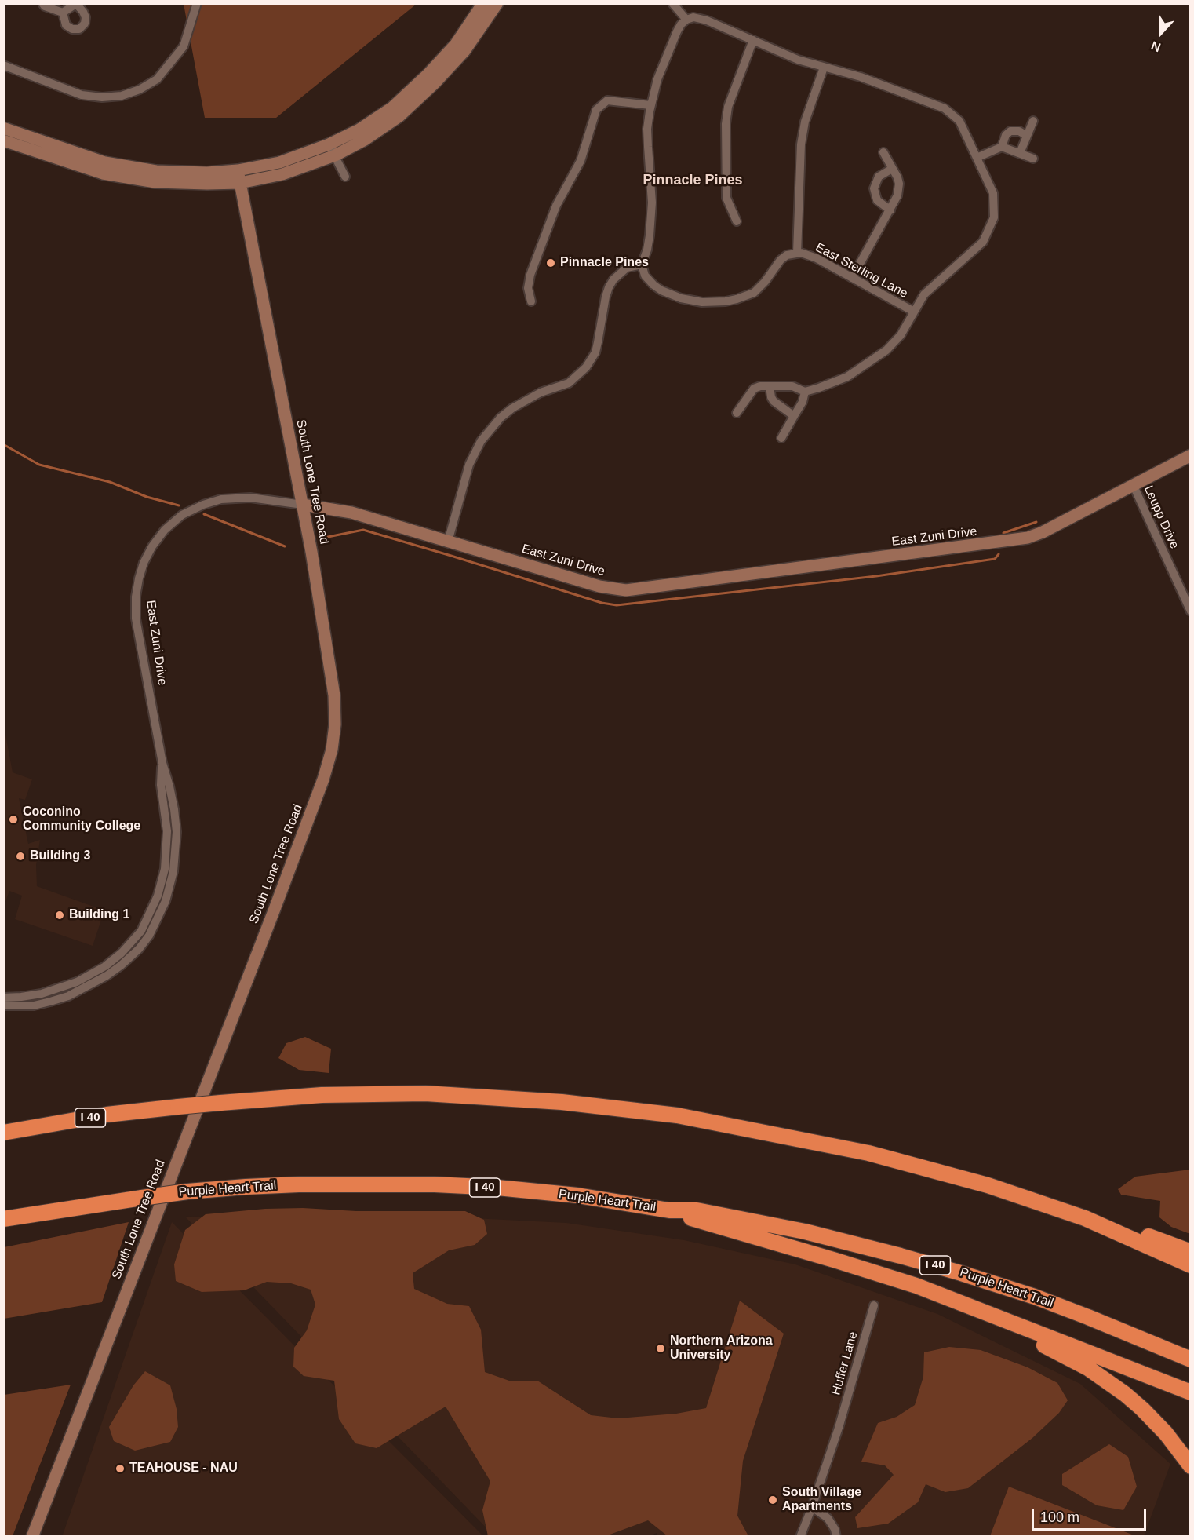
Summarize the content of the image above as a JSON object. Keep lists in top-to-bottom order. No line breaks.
{"streets":{"highway":["I 40","Purple Heart Trail"],"main road":["South Lone Tree Road","East Zuni Drive"],"street":["East Sterling Lane","Leupp Drive","Huffer Lane"]},"crossings":[["South Lone Tree Road","East Zuni Drive"],["Leupp Drive","East Zuni Drive"]],"districts":["Pinnacle Pines"],"places":["Pinnacle Pines","Coconino Community College","Building 3","Building 1","Northern Arizona University","TEAHOUSE - NAU","South Village Apartments"],"scale_bar":"100 m","north":"bottom"}
